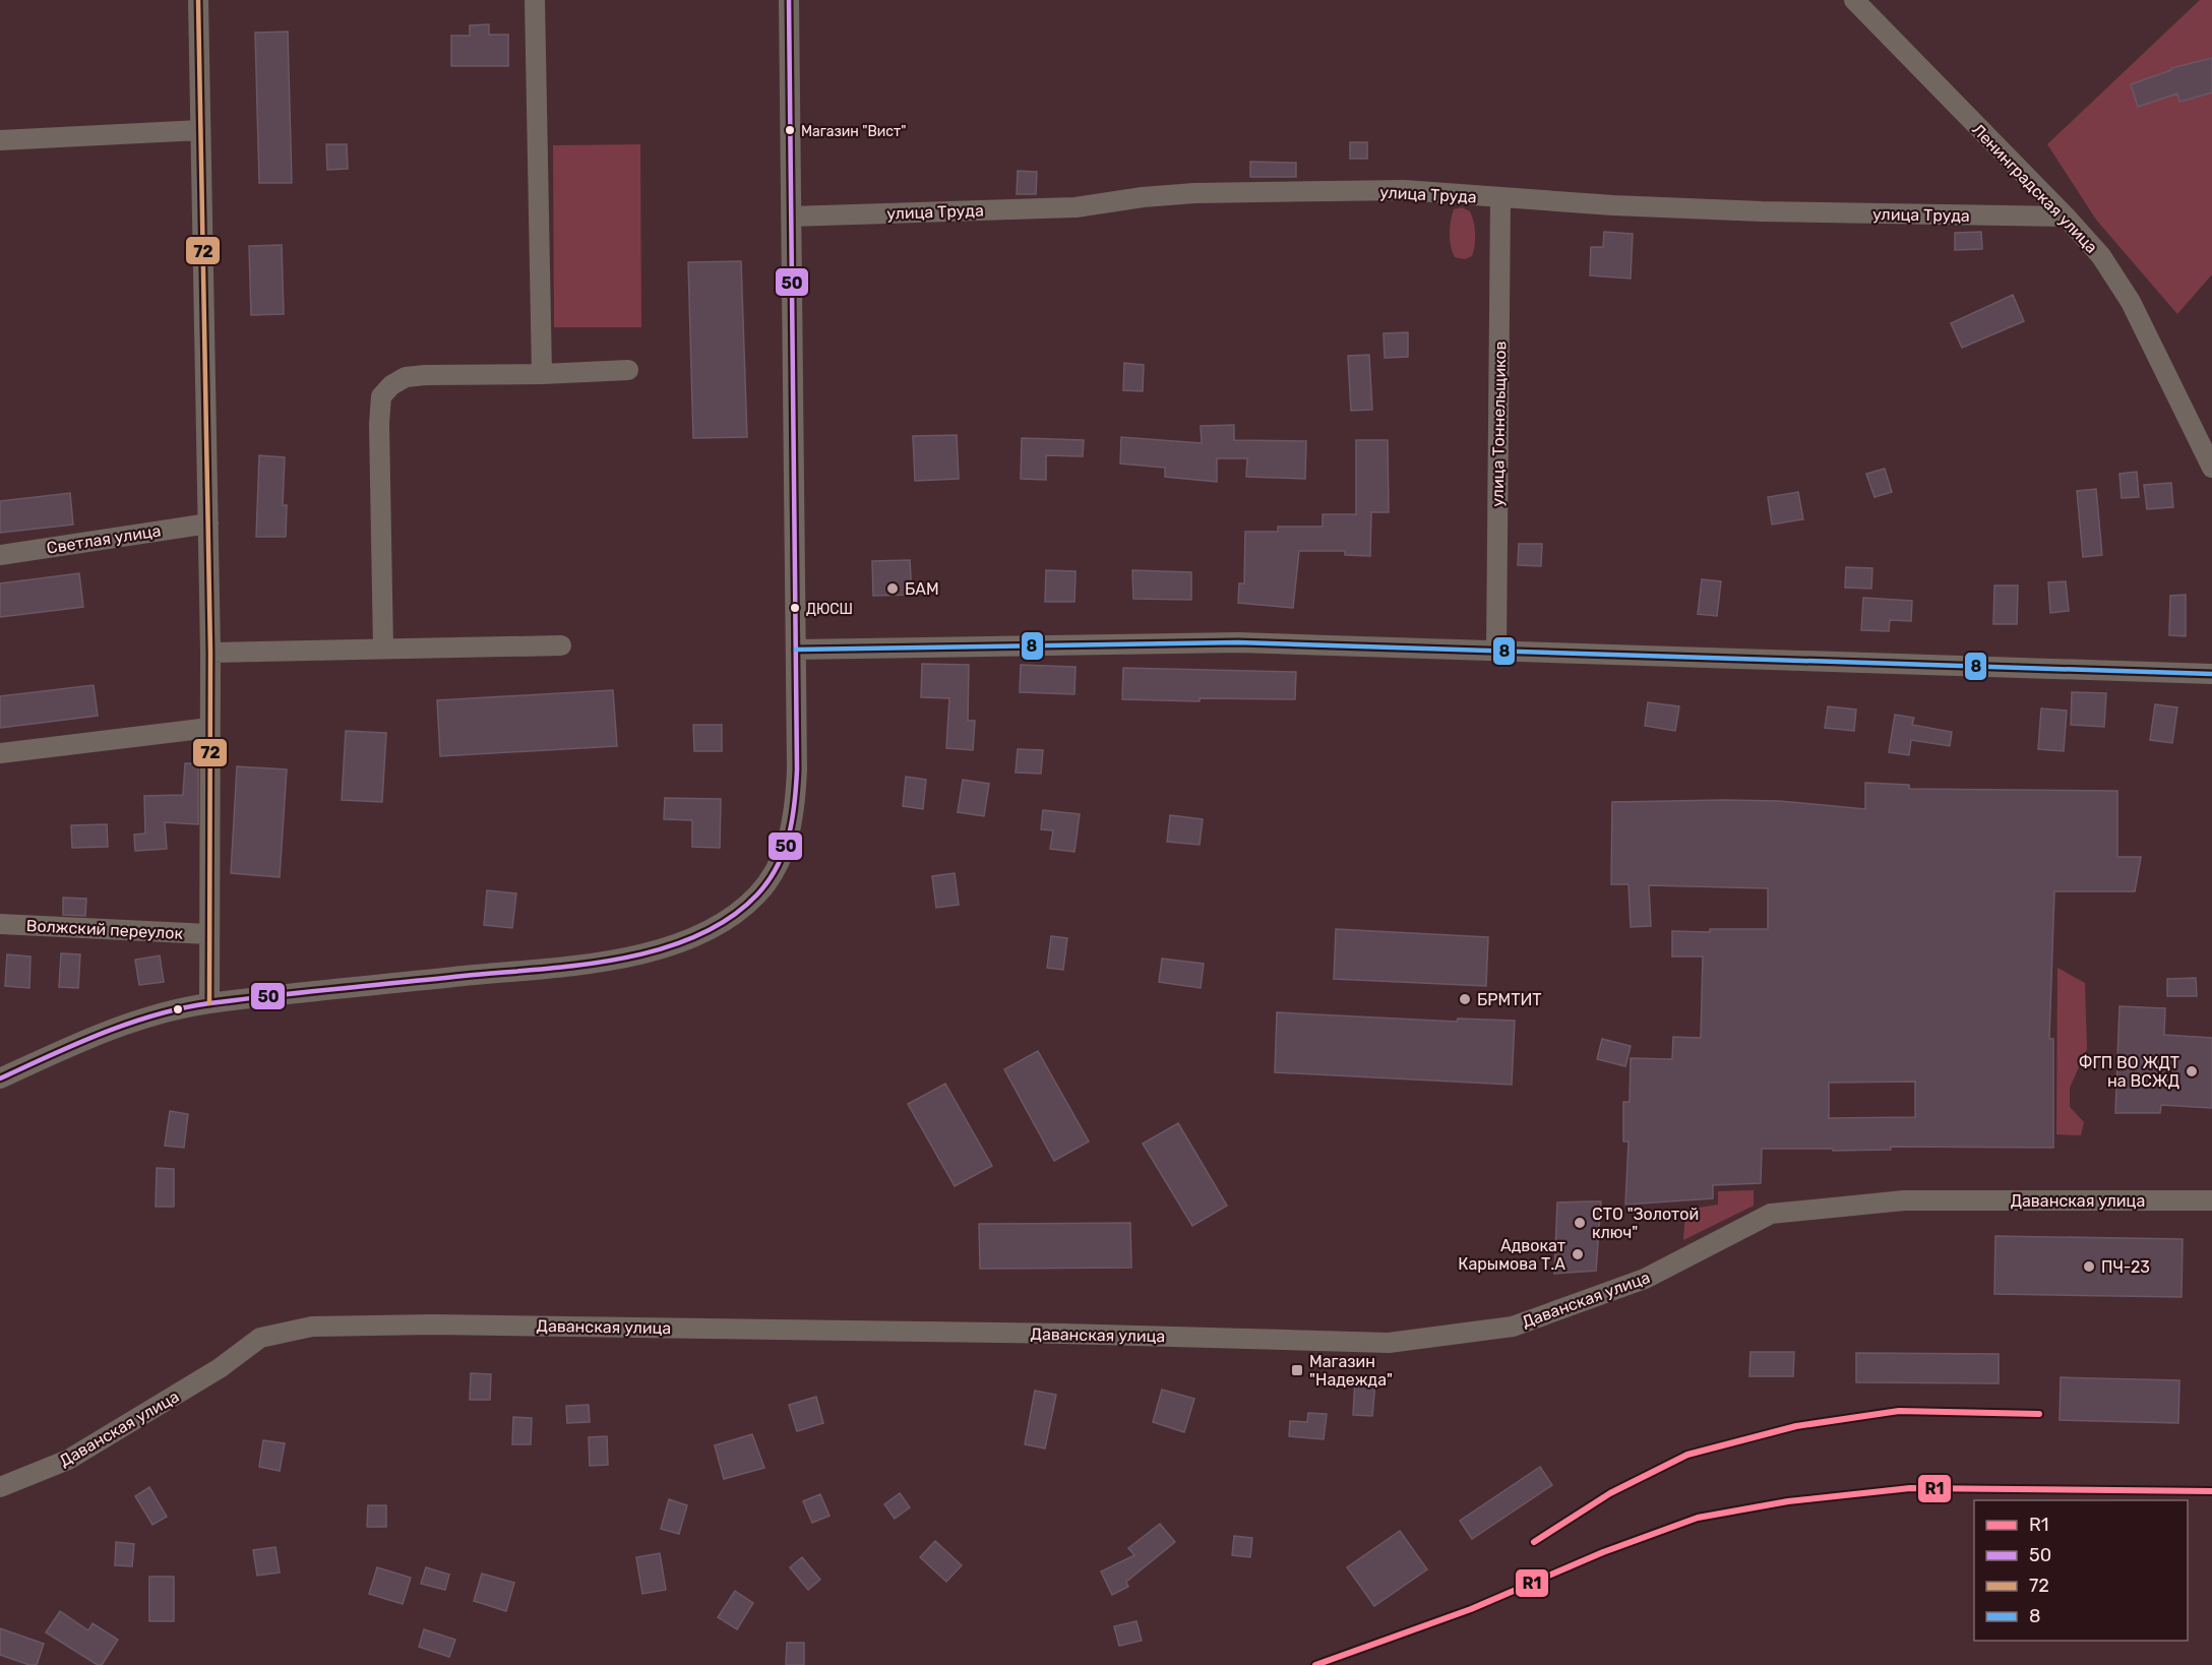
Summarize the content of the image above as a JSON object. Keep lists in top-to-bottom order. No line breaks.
{"streets":{"street":["Ленинградская улица","улица Труда","улица Тоннельщиков","Светлая улица","Волжский переулок","Даванская улица"]},"crossings":[["Ленинградская улица","улица Труда"],["улица Труда","улица Тоннельщиков"]],"places":{"other":["Магазин \"Вист\"","БАМ","ДЮСШ","БРМТИТ","ФГП ВО ЖДТ на ВСЖД","СТО \"Золотой ключ\"","Адвокат Карымова Т.А","ПЧ-23"],"transit":["Магазин \"Надежда\""]},"lines":["transit line 50","transit line 72","transit line 8","transit line R1"],"legend":["R1","50","72","8"]}
